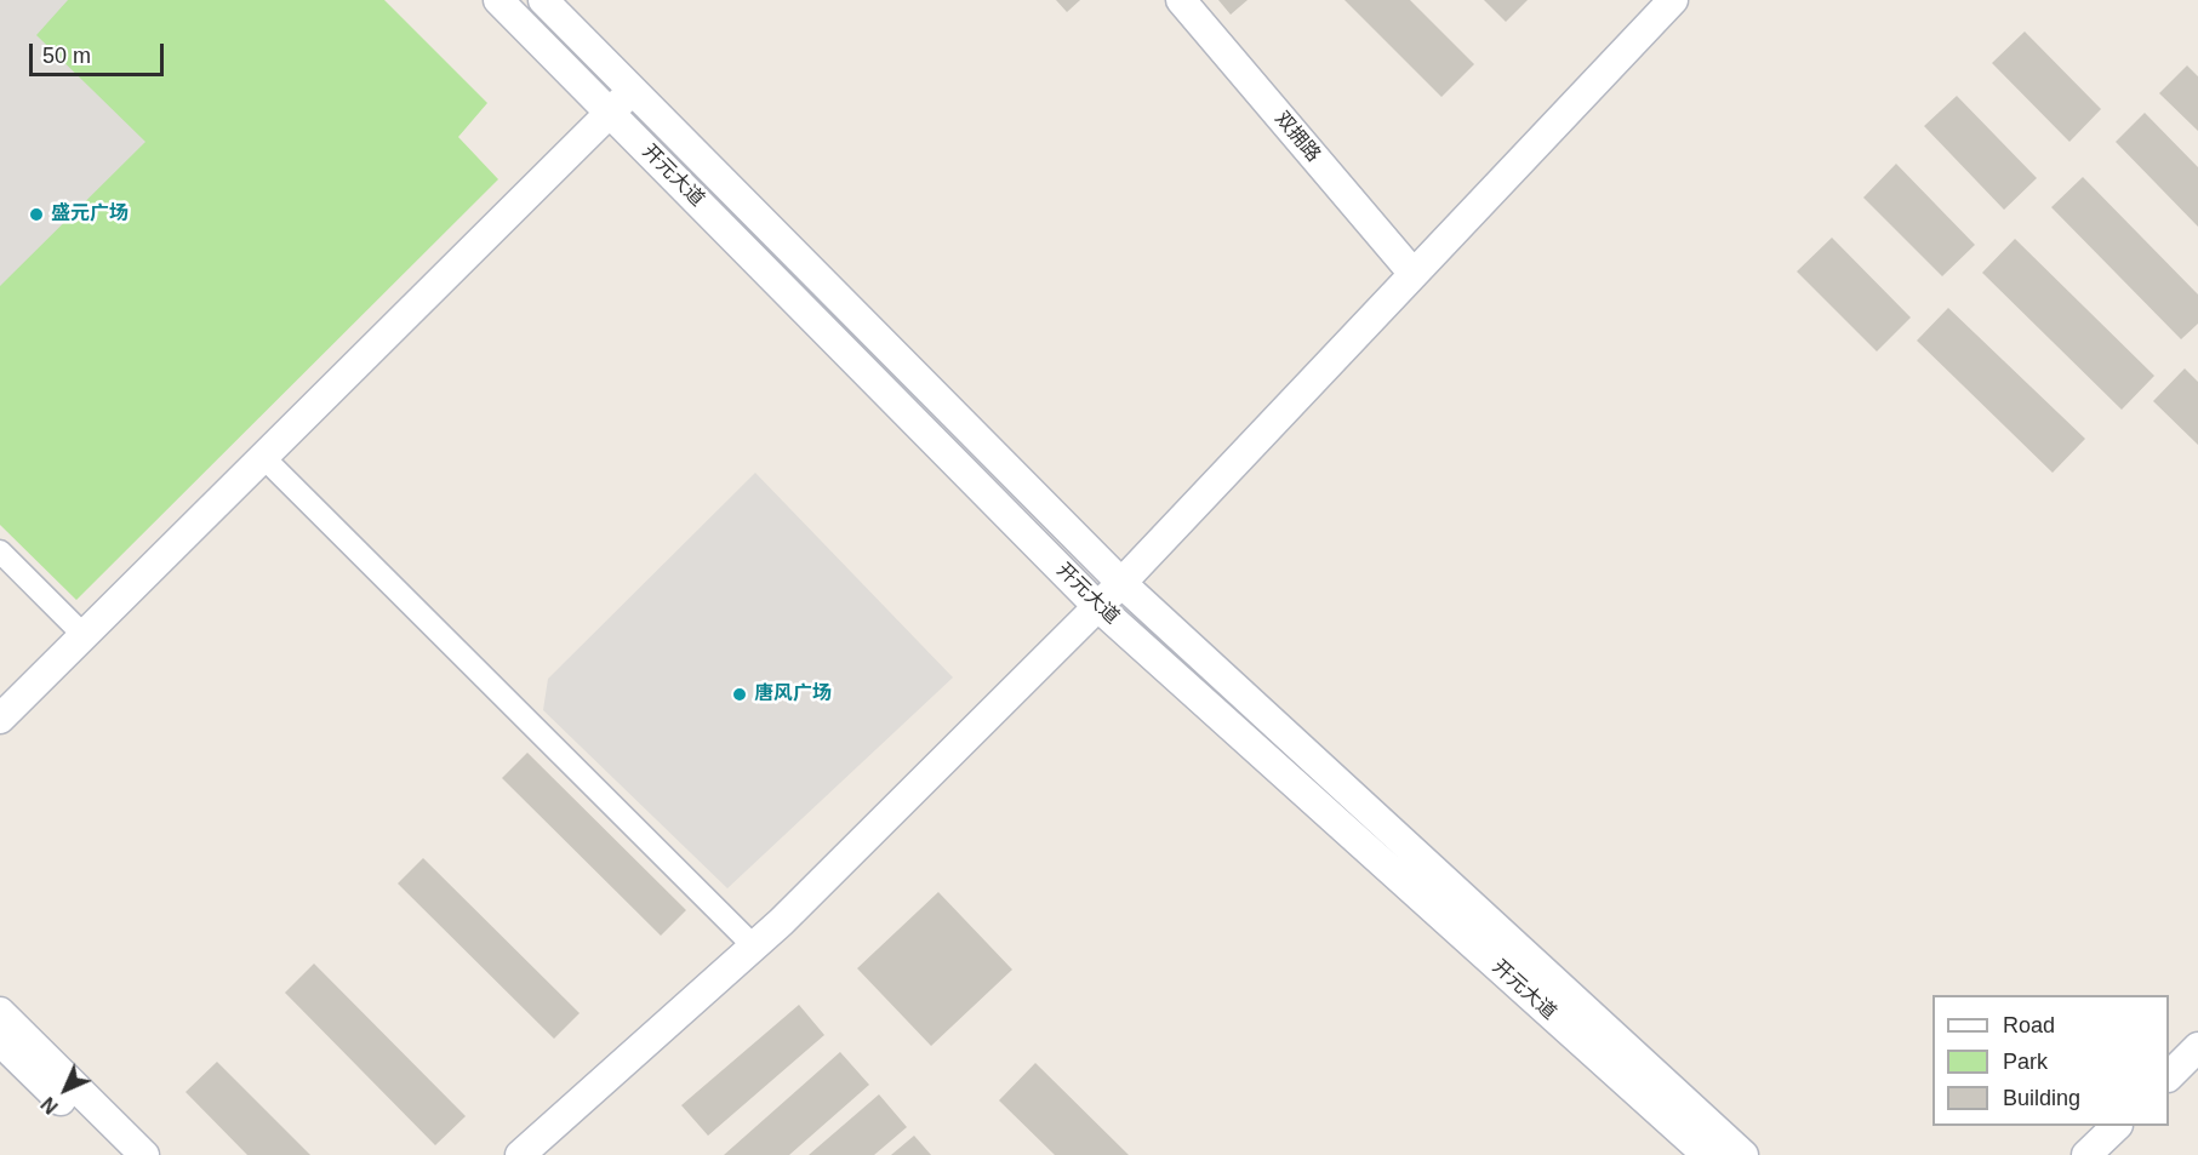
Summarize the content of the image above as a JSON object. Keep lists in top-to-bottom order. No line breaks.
{"streets":{"main road":["双拥路","开元大道"]},"places":["盛元广场","唐风广场"],"legend":["Road","Park","Building"],"scale_bar":"50 m","north":"bottom left"}
